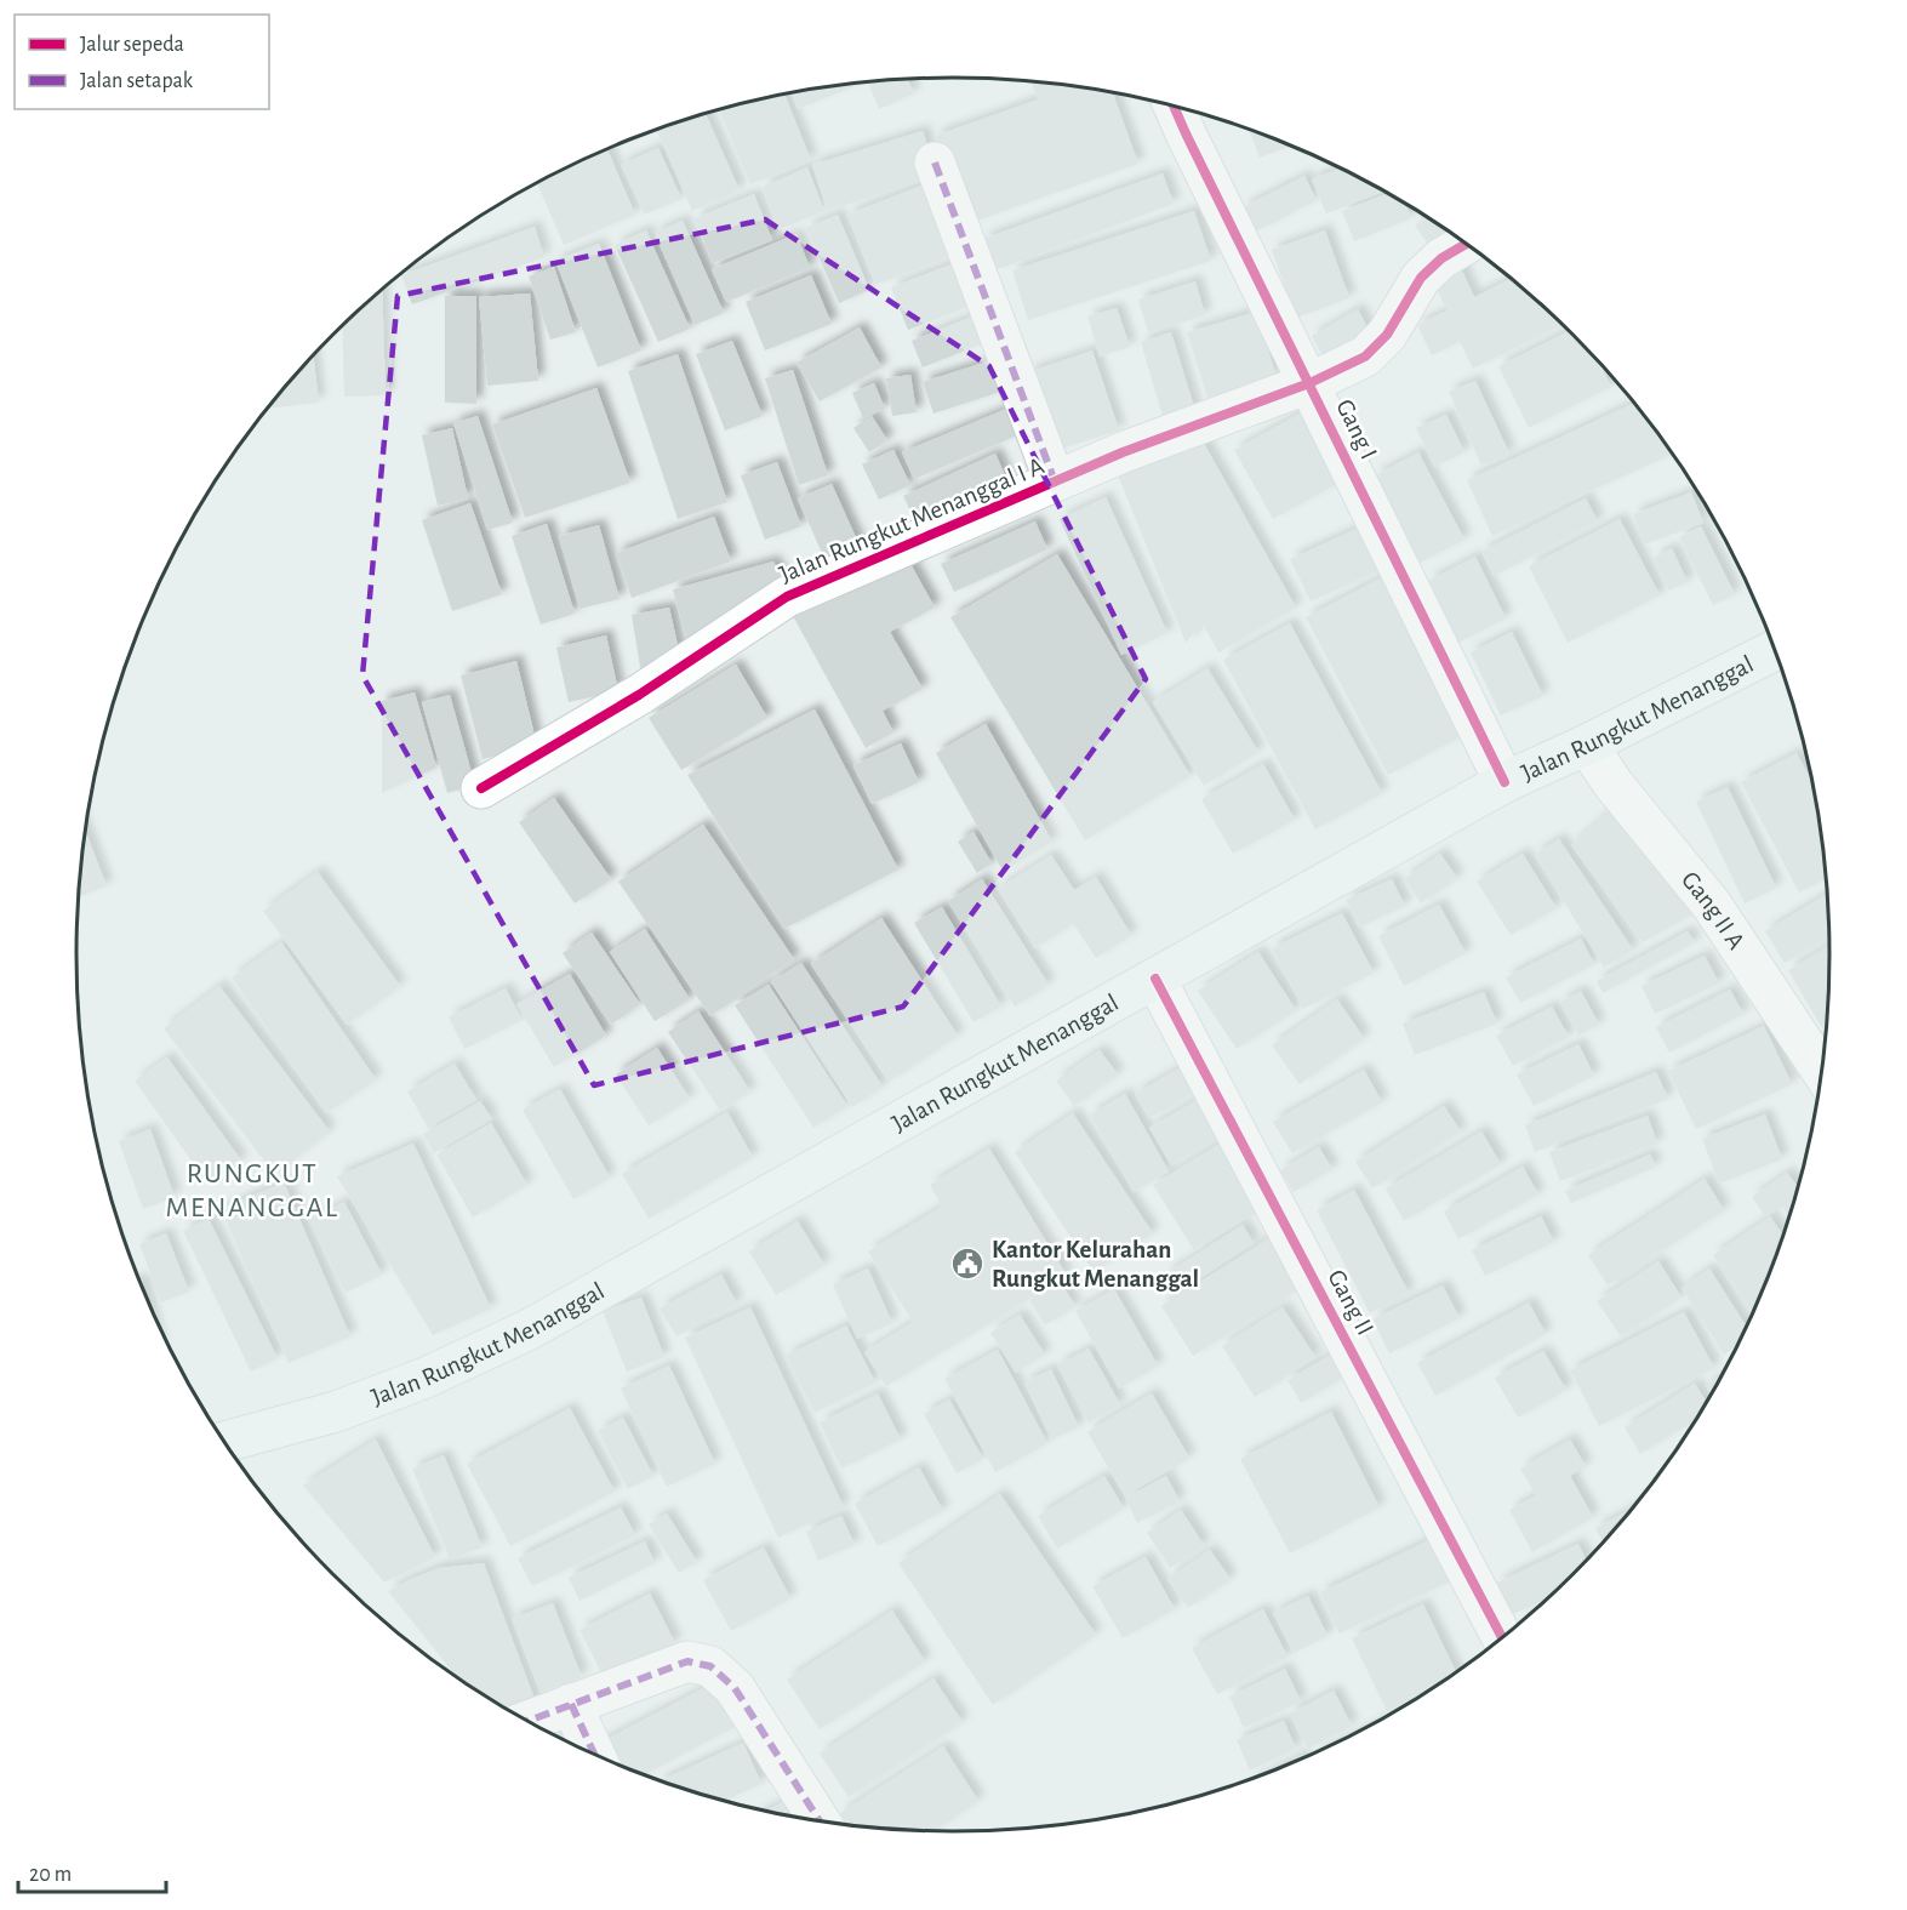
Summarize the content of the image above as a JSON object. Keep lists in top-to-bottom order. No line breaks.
{"streets":{"main road":["Jalan Rungkut Menanggal"],"street":["Gang I","Jalan Rungkut Menanggal I A","Gang II A","Gang II"]},"crossings":[["Gang I","Jalan Rungkut Menanggal I A"],["Gang I","Jalan Rungkut Menanggal"],["Jalan Rungkut Menanggal","Gang II A"],["Jalan Rungkut Menanggal","Gang II"]],"districts":["RUNGKUT MENANGGAL"],"places":{"public building":["Kantor Kelurahan Rungkut Menanggal"]},"legend":["Jalur sepeda","Jalan setapak"],"scale_bar":"20 m"}
